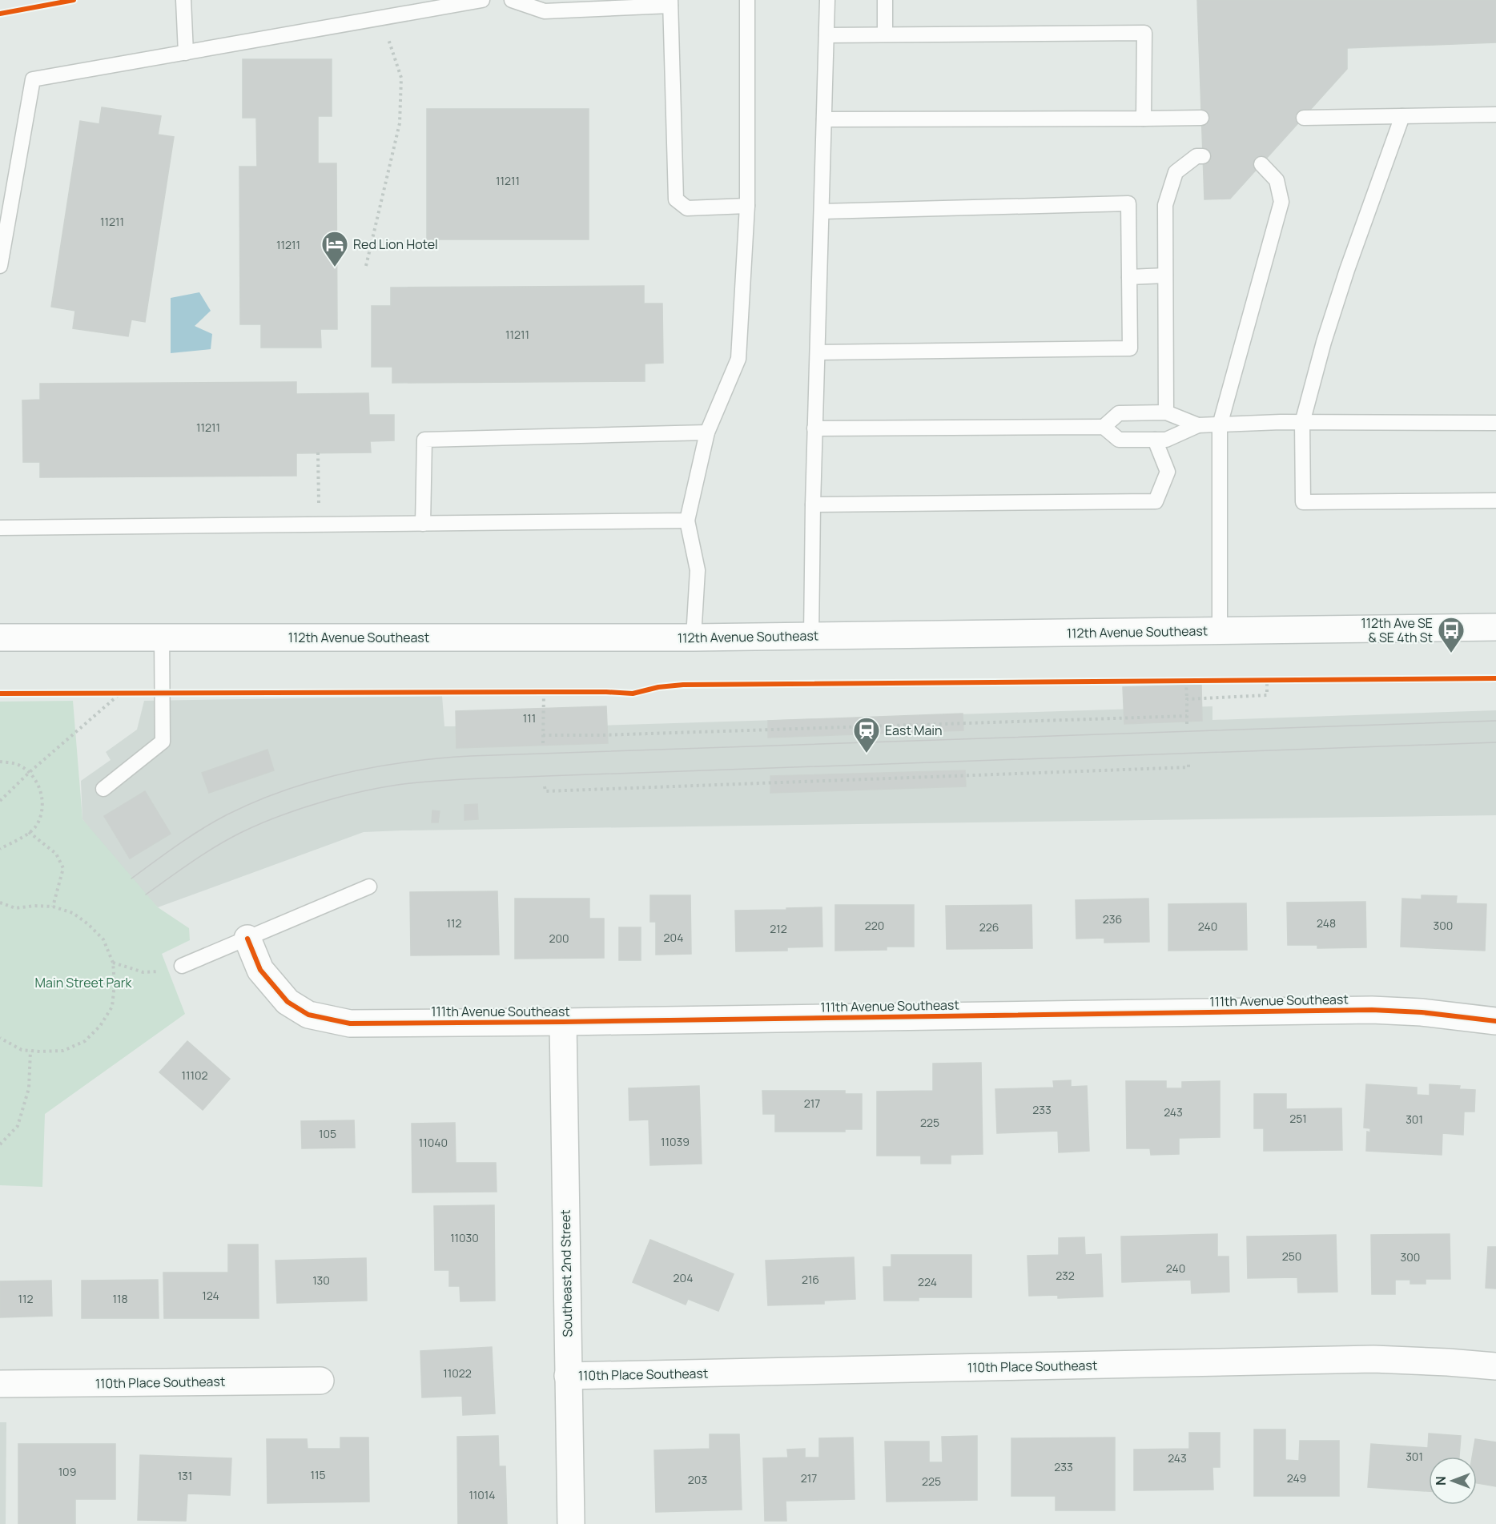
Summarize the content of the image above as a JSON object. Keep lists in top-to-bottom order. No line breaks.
{"streets":{"street":["112th Avenue Southeast","111th Avenue Southeast","Southeast 2nd Street","110th Place Southeast"]},"crossings":[["111th Avenue Southeast","Southeast 2nd Street"],["Southeast 2nd Street","110th Place Southeast"]],"parks":["Main Street Park"],"places":{"hotel":["Red Lion Hotel"],"bus stop":["112th Ave SE & SE 4th St"],"station":["East Main"]},"house_numbers":["11211","11211","11211","11211","11211","111","236","112","248","220","300","240","226","212","204","200","11102","217","233","243","251","301","225","105","11039","11040","11030","250","300","240","232","204","216","130","224","124","112","118","11022","301","243","233","109","115","131","217","249","203","225","11014"],"north":"left"}
